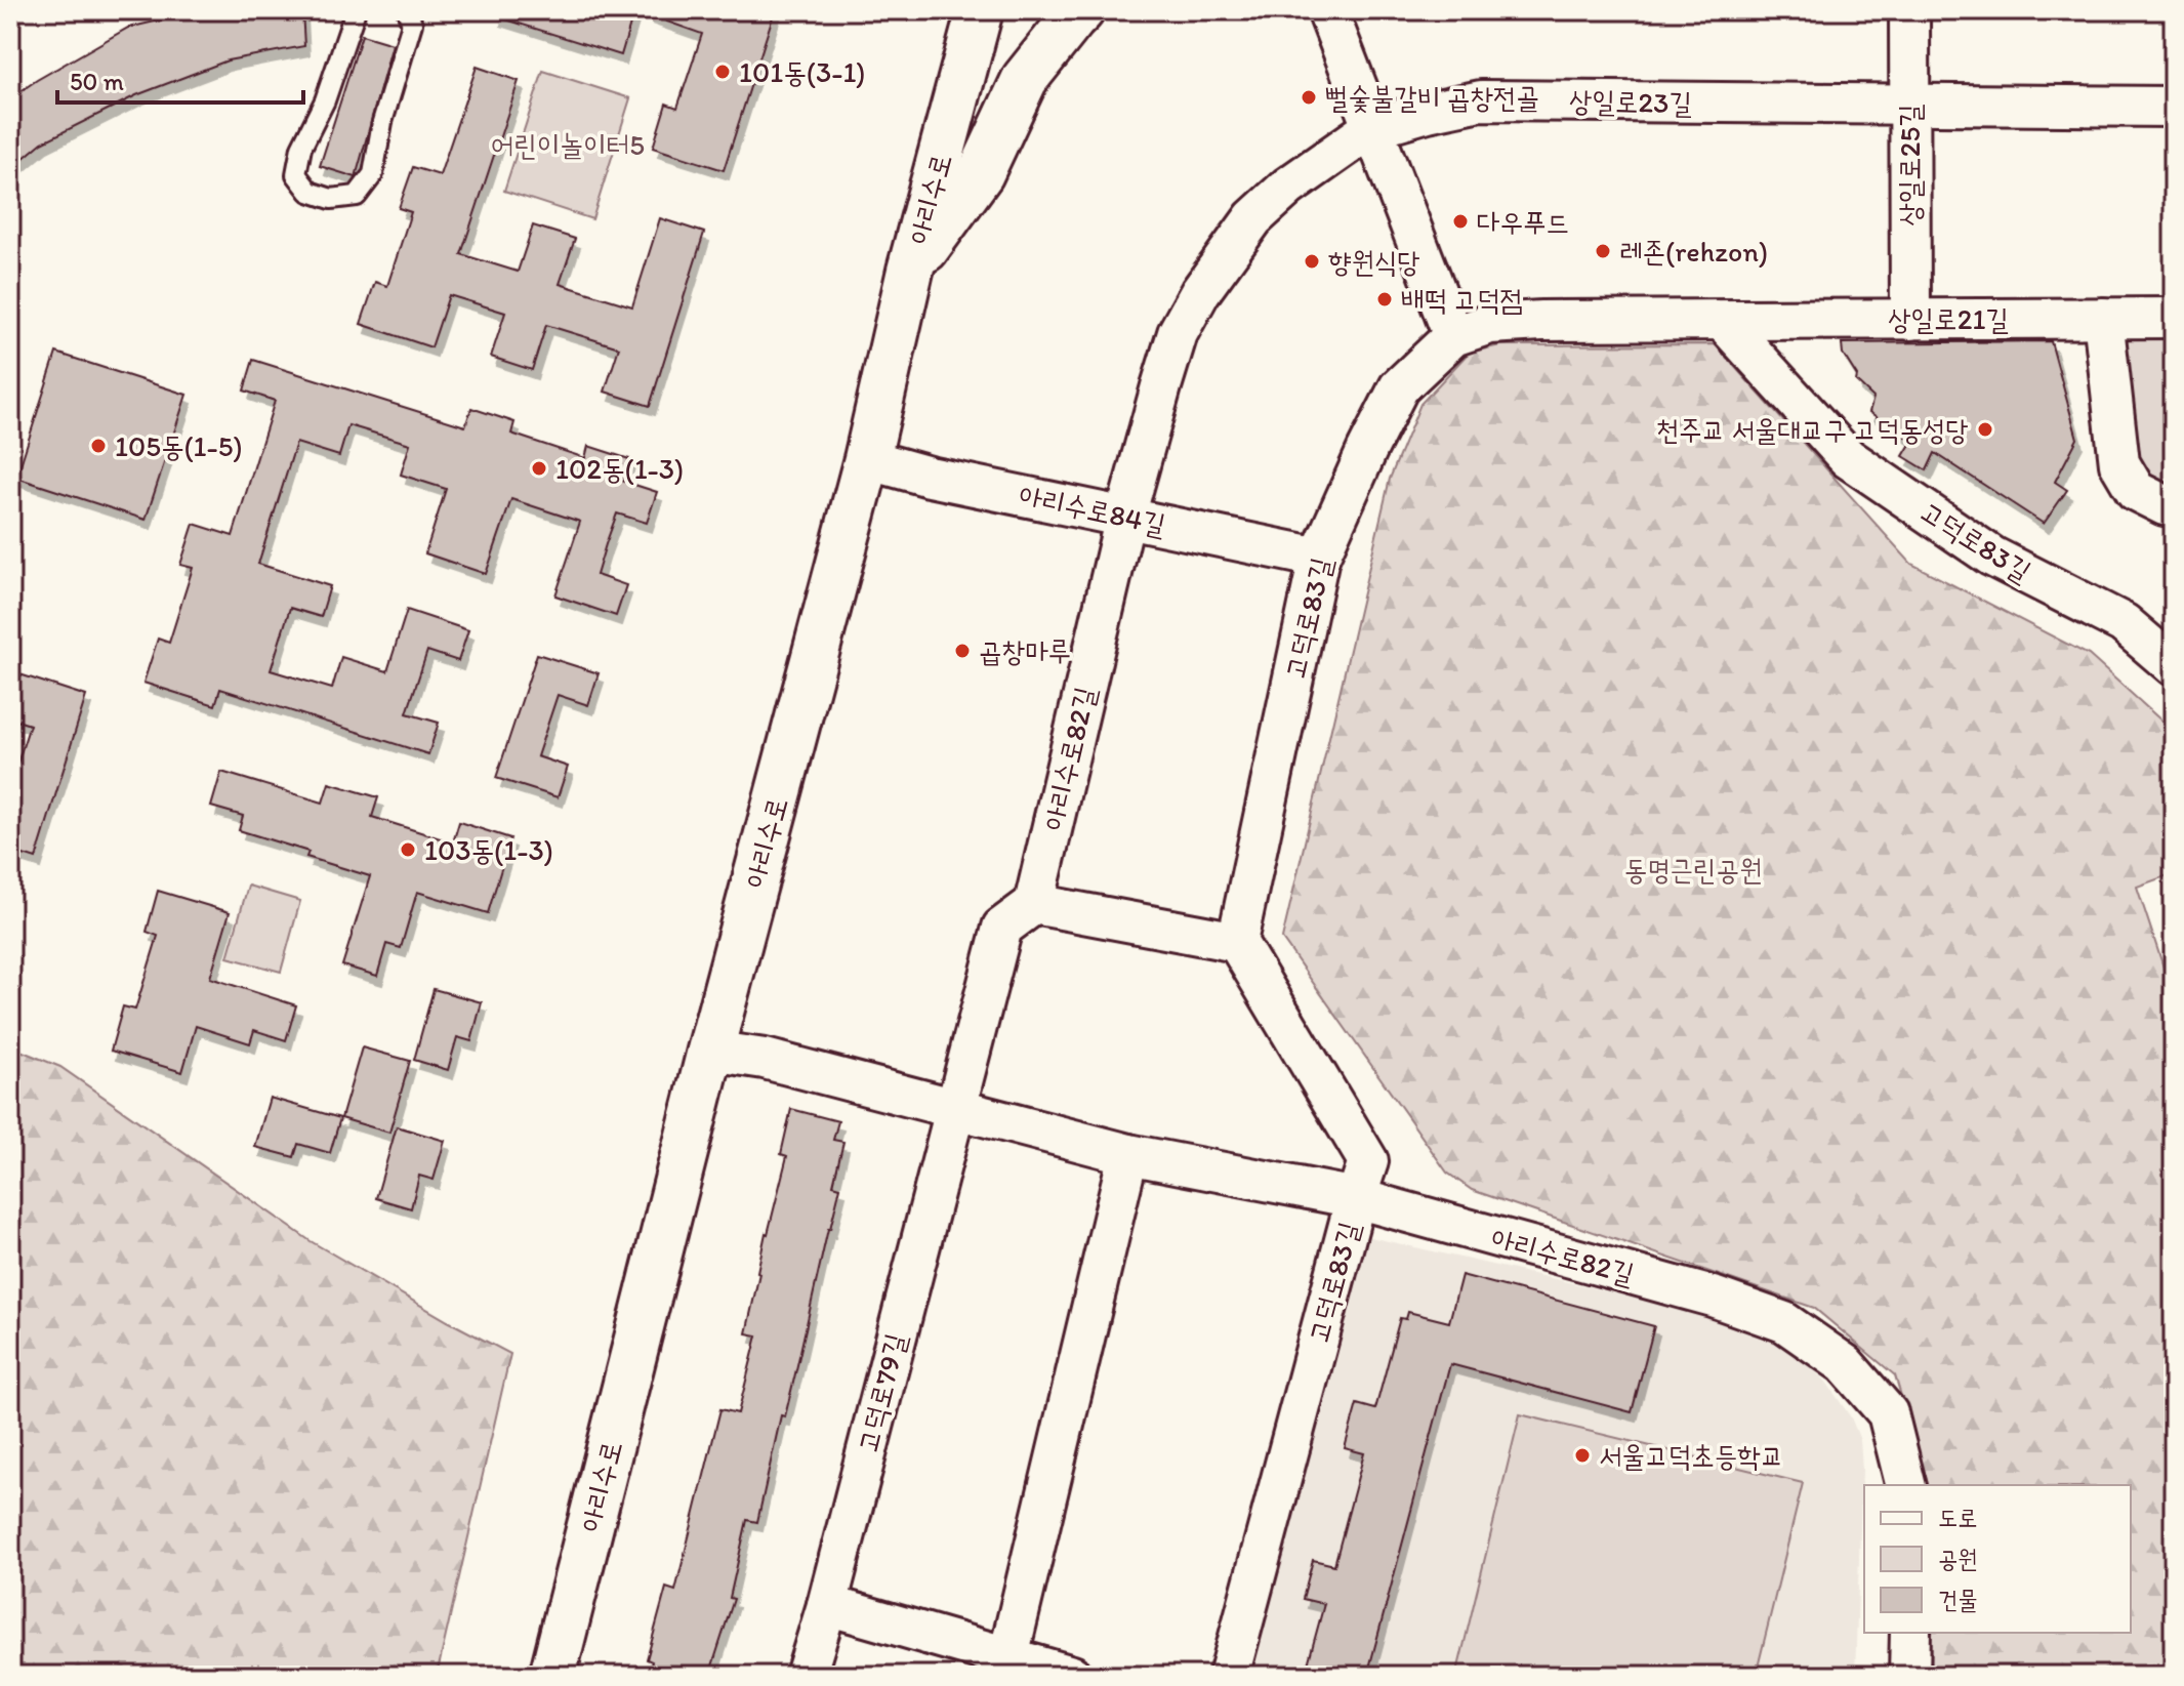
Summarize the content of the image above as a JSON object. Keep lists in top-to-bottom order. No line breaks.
{"streets":{"main road":["아리수로"],"street":["상일로23길","상일로25길","상일로21길","아리수로84길","고덕로83길","아리수로82길","고덕로79길"]},"crossings":[["상일로23길","상일로25길"],["상일로23길","아리수로84길"],["상일로23길","아리수로82길"],["상일로25길","상일로21길"],["아리수로","아리수로84길"],["아리수로","아리수로82길"],["상일로21길","고덕로83길"],["아리수로84길","고덕로83길"],["아리수로84길","아리수로82길"],["고덕로83길","아리수로82길"],["아리수로82길","고덕로79길"]],"parks":["어린이놀이터5","동명근린공원"],"places":["101동(3-1)","뻘숯불갈비 곱창전골","다우푸드","레존(rehzon)","향원식당","배떡 고덕점","천주교 서울대교구 고덕동성당","105동(1-5)","102동(1-3)","곱창마루","103동(1-3)","서울고덕초등학교"],"legend":["도로","공원","건물"],"scale_bar":"50 m"}
